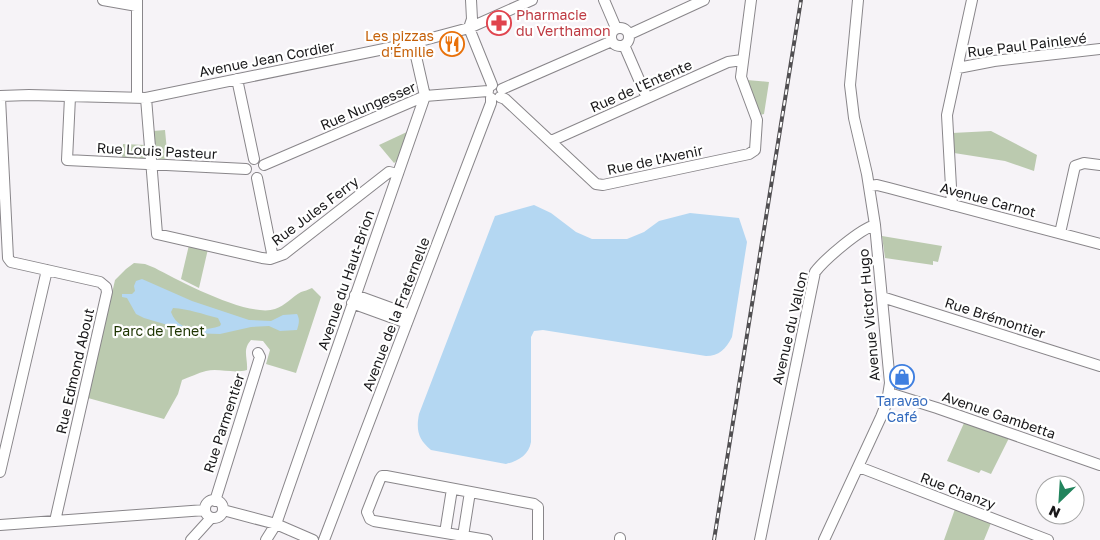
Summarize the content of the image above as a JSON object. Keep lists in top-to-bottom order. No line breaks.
{"streets":{"street":["Rue Paul Painlevé","Avenue Jean Cordier","Rue de l'Entente","Rue Nungesser","Rue Louis Pasteur","Rue de l'Avenir","Avenue Carnot","Rue Jules Ferry","Avenue du Haut-Brion","Avenue de la Fraternelle","Avenue Victor Hugo","Rue Brémontier","Avenue du Vallon","Rue Edmond About","Avenue Gambetta","Rue Parmentier","Rue Chanzy"]},"crossings":[["Avenue Jean Cordier","Rue Louis Pasteur"],["Avenue Jean Cordier","Rue Edmond About"],["Rue de l'Entente","Rue de l'Avenir"],["Rue Nungesser","Rue Louis Pasteur"],["Rue Nungesser","Rue de l'Avenir"],["Rue Nungesser","Avenue du Haut-Brion"],["Rue Nungesser","Avenue de la Fraternelle"],["Rue Louis Pasteur","Rue Jules Ferry"],["Rue de l'Avenir","Avenue de la Fraternelle"],["Rue Jules Ferry","Avenue du Haut-Brion"],["Avenue Victor Hugo","Rue Brémontier"],["Avenue Victor Hugo","Avenue du Vallon"],["Avenue Victor Hugo","Avenue Gambetta"],["Avenue Victor Hugo","Rue Chanzy"]],"parks":["Parc de Tenet"],"places":{"pharmacy":["Pharmacie du Verthamon"],"restaurant":["Les pizzas d'Émilie"],"shop":["Taravao Café"]},"north":"bottom left"}
